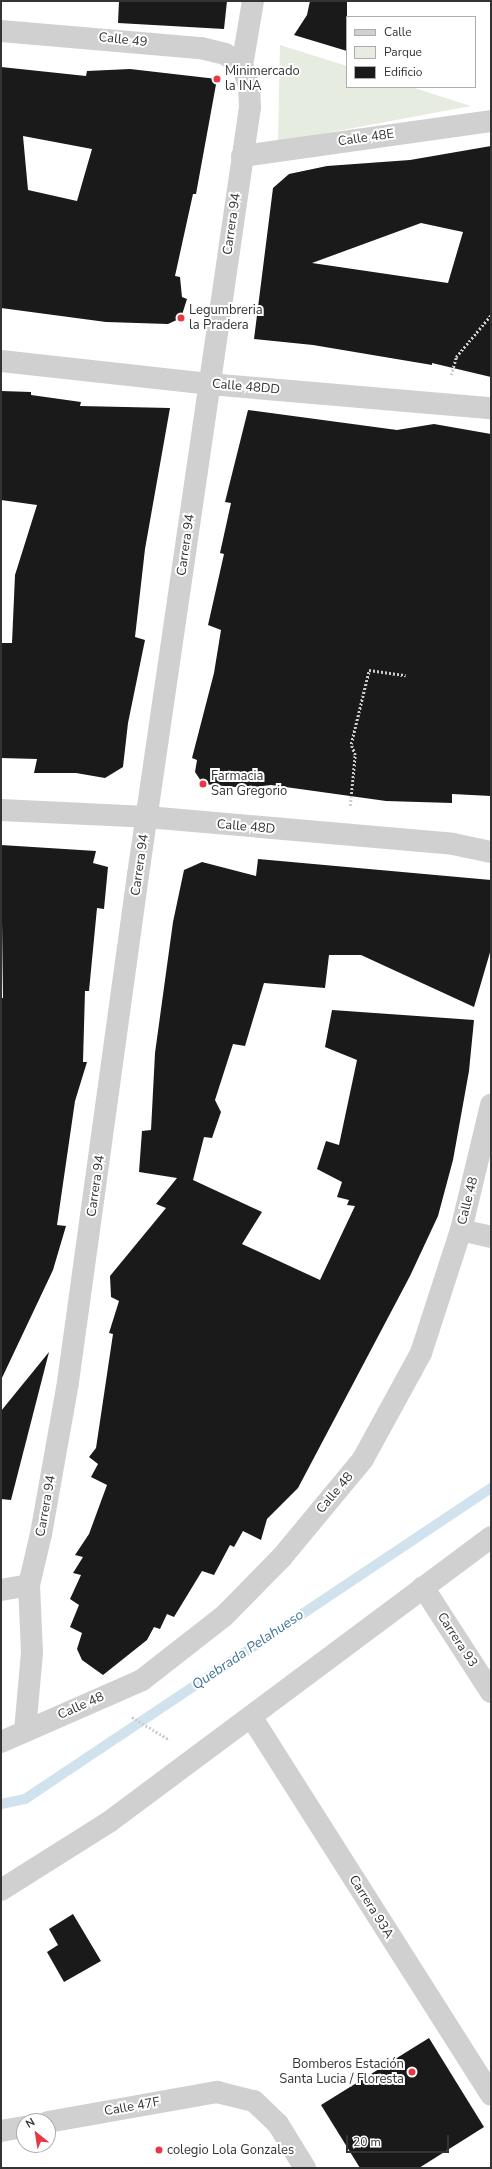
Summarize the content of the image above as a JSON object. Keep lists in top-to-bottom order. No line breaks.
{"streets":{"street":["Calle 49","Calle 48E","Carrera 94","Calle 48DD","Calle 48D","Calle 48","Carrera 93","Carrera 93A","Calle 47F"]},"crossings":[["Calle 49","Carrera 94"],["Calle 48E","Carrera 94"],["Carrera 94","Calle 48DD"],["Carrera 94","Calle 48D"],["Carrera 94","Calle 48"]],"water":["Quebrada Pelahueso"],"places":["Minimercado la INA","Legumbreria la Pradera","Farmacia San Gregorio","Bomberos Estación Santa Lucia / Floresta","colegio Lola Gonzales"],"legend":["Calle","Parque","Edificio"],"scale_bar":"20 m","north":"top left"}
